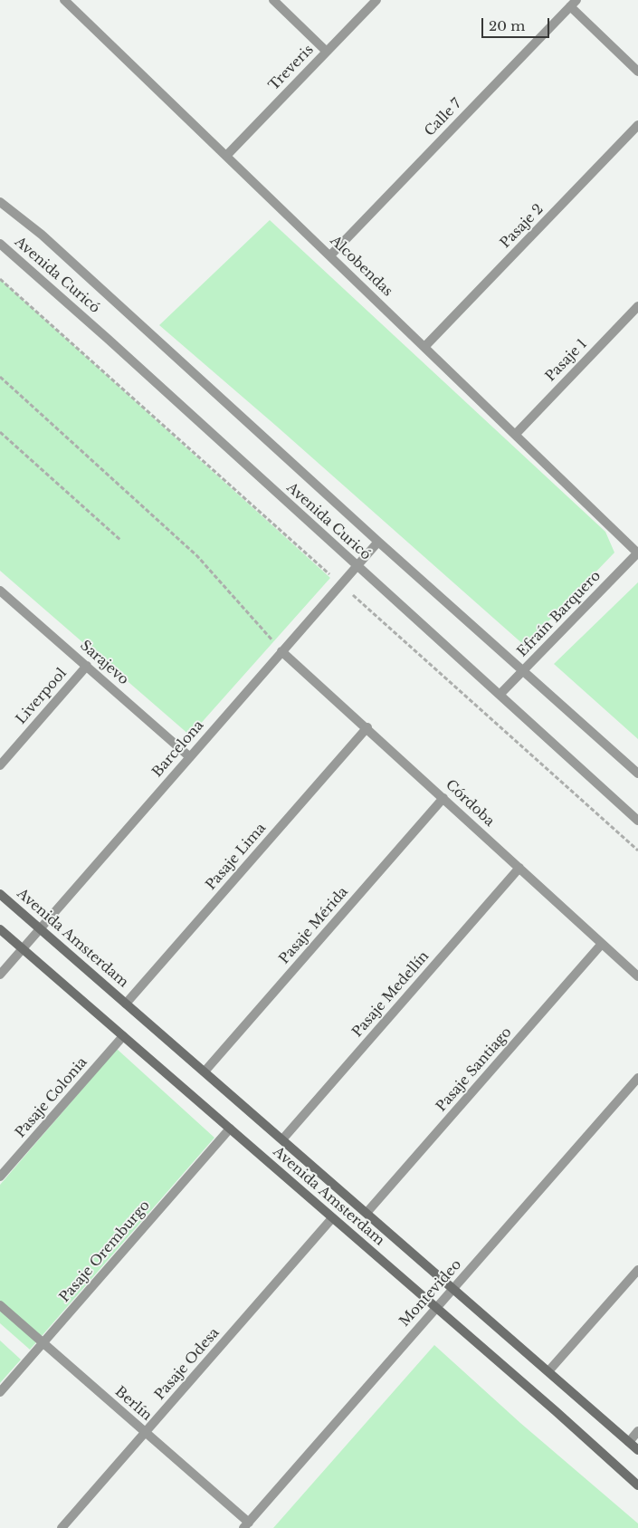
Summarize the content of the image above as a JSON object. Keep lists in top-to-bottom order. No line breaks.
{"streets":{"street":["Treveris","Calle 7","Pasaje 2","Alcobendas","Avenida Curicó","Pasaje 1","Efraín Barquero","Sarajevo","Liverpool","Barcelona","Córdoba","Pasaje Lima","Pasaje Mérida","Avenida Amsterdam","Pasaje Medellín","Pasaje Santiago","Pasaje Colonia","Pasaje Oremburgo","Montevideo","Pasaje Odesa","Berlín"]},"crossings":[["Treveris","Alcobendas"],["Calle 7","Alcobendas"],["Pasaje 2","Alcobendas"],["Alcobendas","Pasaje 1"],["Alcobendas","Efraín Barquero"],["Avenida Curicó","Efraín Barquero"],["Avenida Curicó","Barcelona"],["Sarajevo","Liverpool"],["Sarajevo","Barcelona"],["Barcelona","Córdoba"],["Barcelona","Avenida Amsterdam"],["Córdoba","Pasaje Lima"],["Córdoba","Pasaje Mérida"],["Córdoba","Pasaje Medellín"],["Córdoba","Pasaje Santiago"],["Pasaje Lima","Avenida Amsterdam"],["Pasaje Mérida","Avenida Amsterdam"],["Avenida Amsterdam","Pasaje Medellín"],["Avenida Amsterdam","Pasaje Santiago"],["Avenida Amsterdam","Pasaje Colonia"],["Avenida Amsterdam","Pasaje Oremburgo"],["Avenida Amsterdam","Montevideo"],["Avenida Amsterdam","Pasaje Odesa"],["Pasaje Oremburgo","Berlín"],["Montevideo","Berlín"],["Pasaje Odesa","Berlín"]],"scale_bar":"20 m"}
